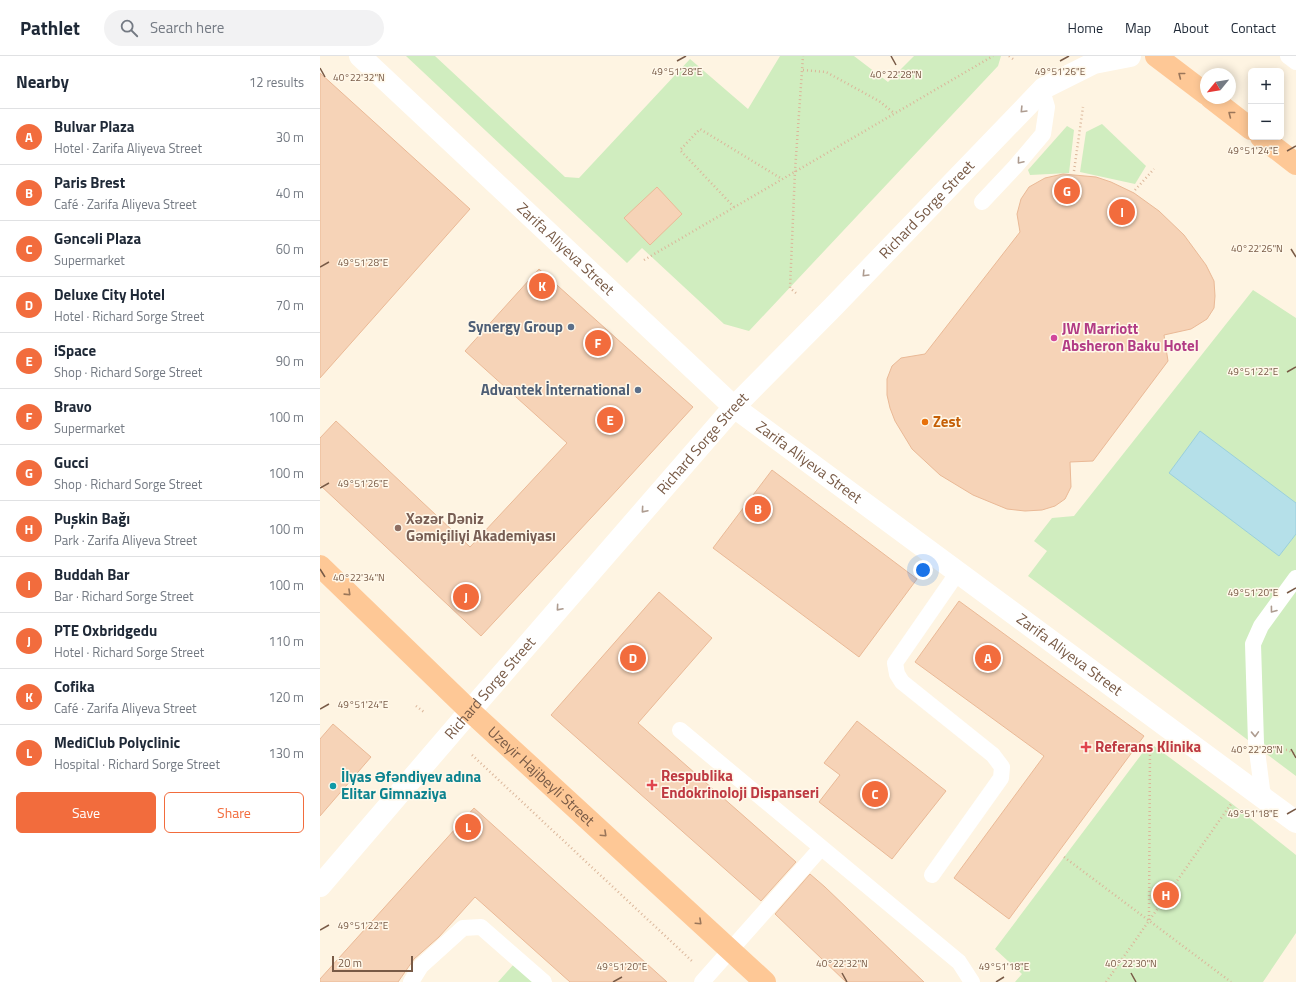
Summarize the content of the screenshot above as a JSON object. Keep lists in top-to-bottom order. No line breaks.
{"streets":{"highway":["Uzeyir Hajibeyli Street"],"street":["Richard Sorge Street","Zarifa Aliyeva Street"]},"crossings":[["Richard Sorge Street","Zarifa Aliyeva Street"],["Richard Sorge Street","Uzeyir Hajibeyli Street"]],"one_way":["Richard Sorge Street","Uzeyir Hajibeyli Street"],"places":{"other":["Synergy Group","JW Marriott Absheron Baku Hotel","Advantek İnternational","Zest","Xəzər Dəniz Gəmiçiliyi Akademiyası","İlyas Əfəndiyev adına Elitar Gimnaziya"],"health":["Referans Klinika","Respublika Endokrinoloji Dispanseri"]},"scale_bar":"20 m","north":"bottom left","page":{"header":"Pathlet","search":"Search here","nav":["Home","Map","About","Contact"],"heading":["Nearby","12 results"],"map_buttons":["+","−"],"list":[{"mark":"A","name":"Bulvar Plaza","note":"Hotel · Zarifa Aliyeva Street","value":"30 m"},{"mark":"B","name":"Paris Brest","note":"Café · Zarifa Aliyeva Street","value":"40 m"},{"mark":"C","name":"Gəncəli Plaza","note":"Supermarket","value":"60 m"},{"mark":"D","name":"Deluxe City Hotel","note":"Hotel · Richard Sorge Street","value":"70 m"},{"mark":"E","name":"iSpace","note":"Shop · Richard Sorge Street","value":"90 m"},{"mark":"F","name":"Bravo","note":"Supermarket","value":"100 m"},{"mark":"G","name":"Gucci","note":"Shop · Richard Sorge Street","value":"100 m"},{"mark":"H","name":"Puşkin Bağı","note":"Park · Zarifa Aliyeva Street","value":"100 m"},{"mark":"I","name":"Buddah Bar","note":"Bar · Richard Sorge Street","value":"100 m"},{"mark":"J","name":"PTE Oxbridgedu","note":"Hotel · Richard Sorge Street","value":"110 m"},{"mark":"K","name":"Cofika","note":"Café · Zarifa Aliyeva Street","value":"120 m"},{"mark":"L","name":"MediClub Polyclinic","note":"Hospital · Richard Sorge Street","value":"130 m"}],"pins":["G","I","K","F","E","B","J","A","D","C","L","H"],"buttons":["Save","Share"],"scale":"20 m"},"coordinates":["49°51'28\"E","49°51'26\"E","40°22'28\"N","40°22'32\"N","49°51'24\"E","40°22'26\"N","49°51'22\"E","40°22'34\"N","49°51'20\"E","49°51'18\"E","40°22'30\"N"]}
